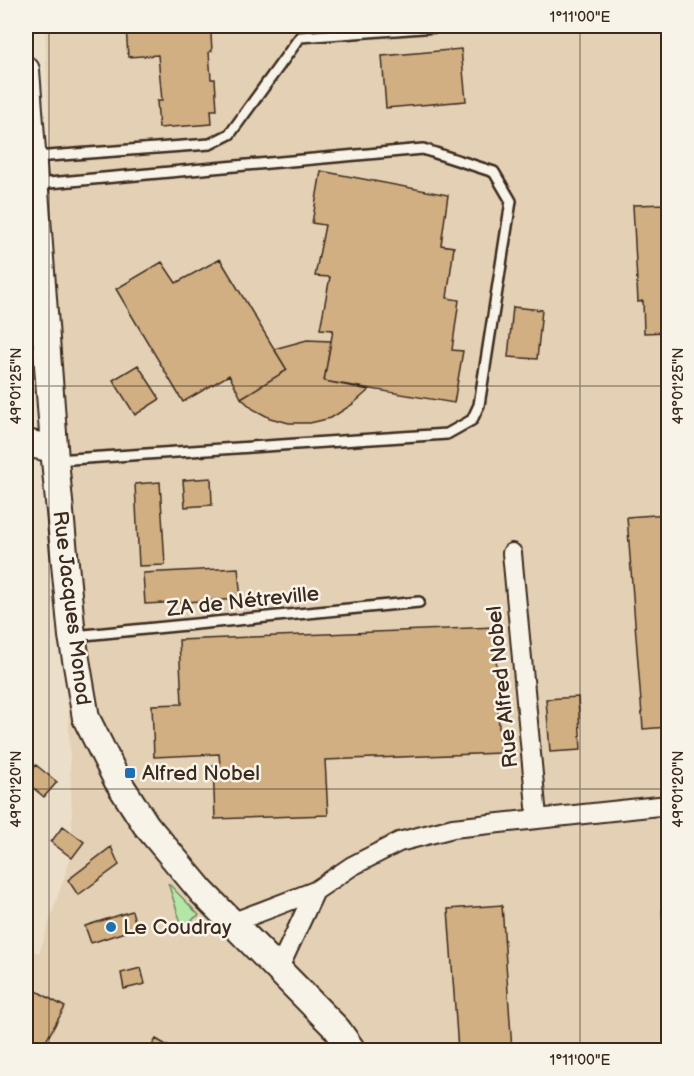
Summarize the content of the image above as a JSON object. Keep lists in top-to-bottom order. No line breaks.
{"streets":{"street":["Rue Jacques Monod","Rue Alfred Nobel"],"lane":["ZA de Nétreville"]},"crossings":[["ZA de Nétreville","Rue Jacques Monod"]],"places":{"transit":["Alfred Nobel"],"other":["Le Coudray"]},"coordinates":["1°11'00\"E","49°01'25\"N","49°01'20\"N"]}
